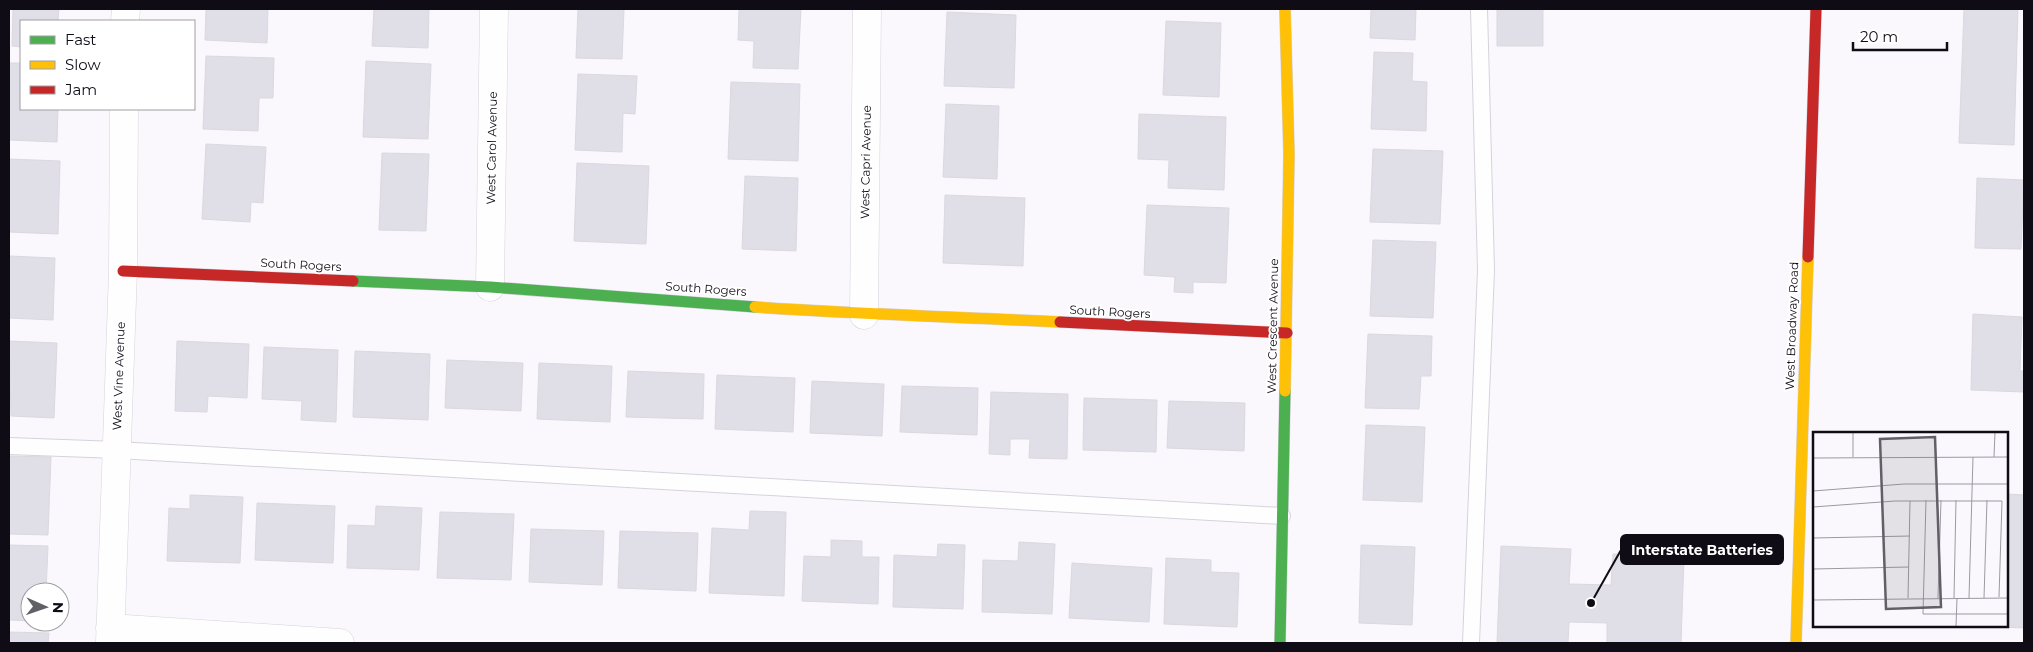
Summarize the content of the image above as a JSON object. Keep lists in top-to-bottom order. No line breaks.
{"streets":{"street":["West Carol Avenue","West Capri Avenue","South Rogers","West Crescent Avenue","West Broadway Road","West Vine Avenue"]},"crossings":[["West Carol Avenue","South Rogers"],["West Capri Avenue","South Rogers"],["South Rogers","West Crescent Avenue"],["South Rogers","West Vine Avenue"]],"places":["Interstate Batteries"],"legend":["Fast","Slow","Jam"],"scale_bar":"20 m","north":"right"}
